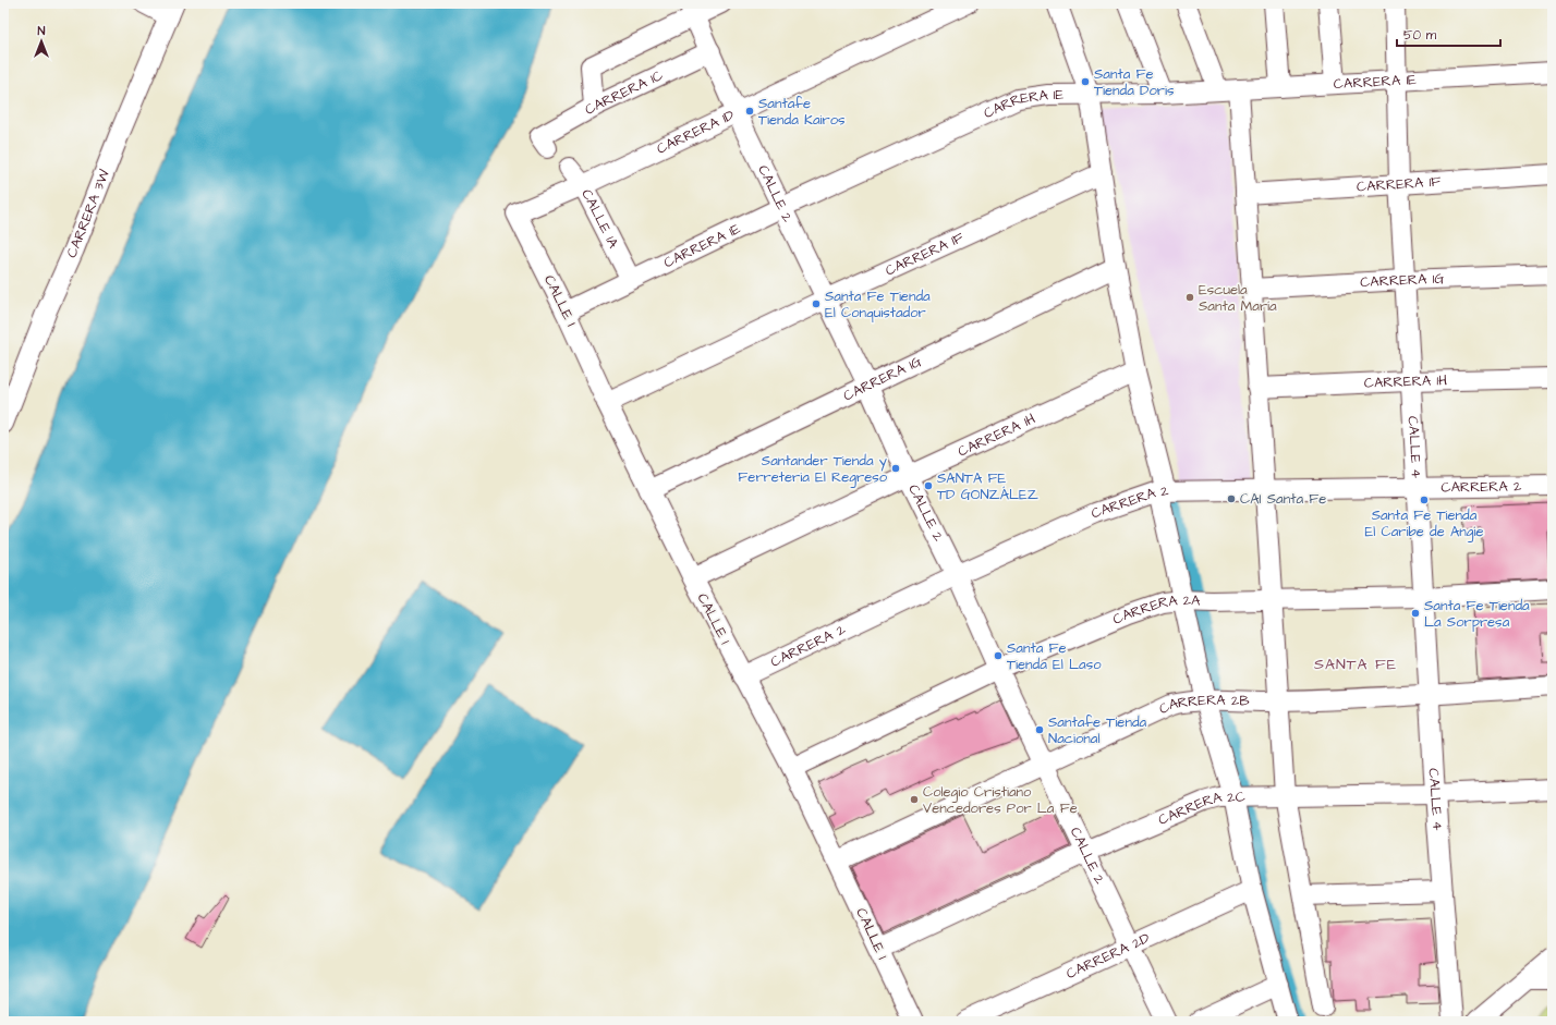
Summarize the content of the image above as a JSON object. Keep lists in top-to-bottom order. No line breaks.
{"streets":{"street":["CARRERA 1E","CARRERA 1C","CARRERA 1D","CARRERA 1F","CALLE 2","CARRERA 3W","CALLE 1A","CARRERA 1G","CALLE 1","CARRERA 1H","CALLE 4","CARRERA 2","CARRERA 2A","CARRERA 2B","CARRERA 2C","CARRERA 2D"]},"crossings":[["CARRERA 1E","CALLE 2"],["CARRERA 1E","CALLE 1"],["CARRERA 1E","CALLE 4"],["CARRERA 1C","CALLE 2"],["CARRERA 1D","CALLE 2"],["CARRERA 1D","CALLE 1A"],["CARRERA 1D","CALLE 1"],["CARRERA 1F","CALLE 2"],["CARRERA 1F","CALLE 1"],["CARRERA 1F","CALLE 4"],["CALLE 2","CARRERA 1G"],["CALLE 2","CARRERA 1H"],["CALLE 2","CARRERA 2"],["CALLE 2","CARRERA 2A"],["CALLE 2","CARRERA 2B"],["CALLE 2","CARRERA 2C"],["CALLE 2","CARRERA 2D"],["CARRERA 1G","CALLE 1"],["CARRERA 1G","CALLE 4"],["CALLE 1","CARRERA 1H"],["CALLE 1","CARRERA 2"],["CALLE 1","CARRERA 2A"],["CALLE 1","CARRERA 2B"],["CALLE 1","CARRERA 2C"],["CARRERA 1H","CALLE 4"],["CALLE 4","CARRERA 2"],["CALLE 4","CARRERA 2A"],["CALLE 4","CARRERA 2B"],["CALLE 4","CARRERA 2C"]],"districts":["SANTA FE"],"places":["Santa Fe Tienda Doris","Santafe Tienda Kairos","Escuela Santa María","Santa Fe Tienda El Conquistador","Santander Tienda y Ferreteria El Regreso","SANTA FE TD GONZÁLEZ","CAI Santa Fe","Santa Fe Tienda El Caribe de Angie","Santa Fe Tienda La Sorpresa","Santa Fe Tienda El Laso","Santafe Tienda Nacional","Colegio Cristiano Vencedores Por La Fe"],"scale_bar":"50 m","north":"top"}
